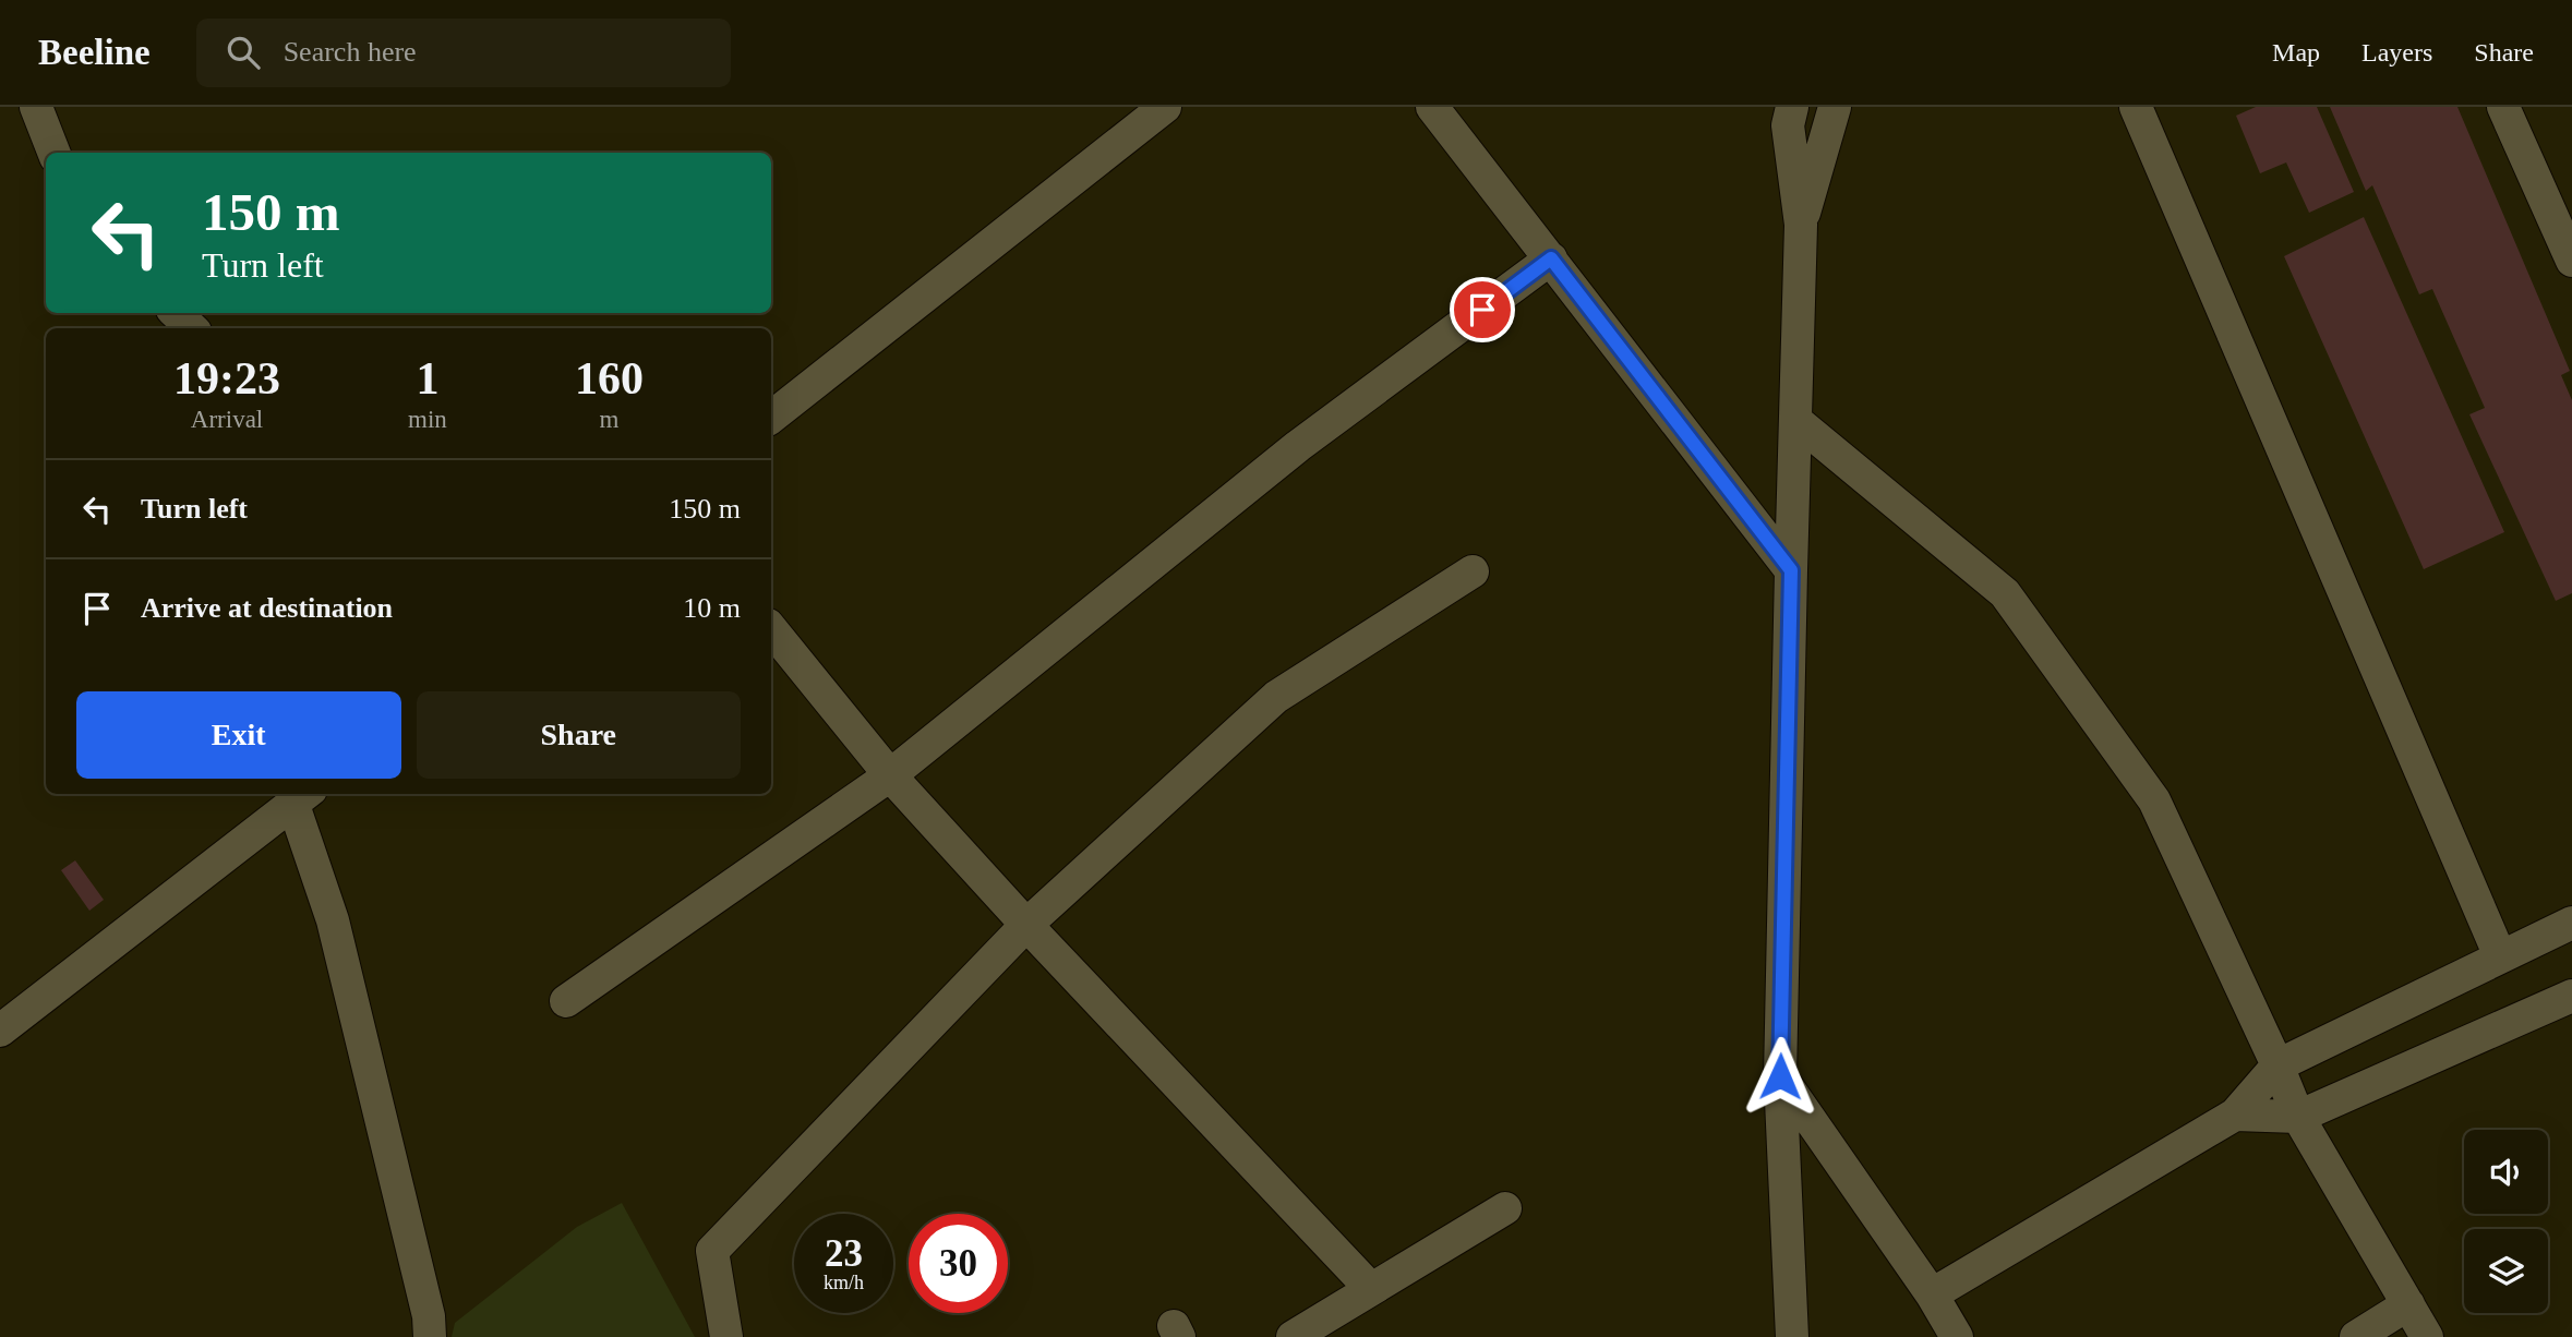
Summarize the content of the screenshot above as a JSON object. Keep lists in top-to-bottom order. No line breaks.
{"page":{"header":"Beeline","search":"Search here","nav":["Map","Layers","Share"],"turn":["150 m","Turn left"],"eta":["19:23","Arrival","1","min","160","m"],"list":[{"name":"Turn left","value":"150 m"},{"name":"Arrive at destination","value":"10 m"}],"buttons":["Exit","Share"],"speed":"23 km/h","limit":"30"}}
